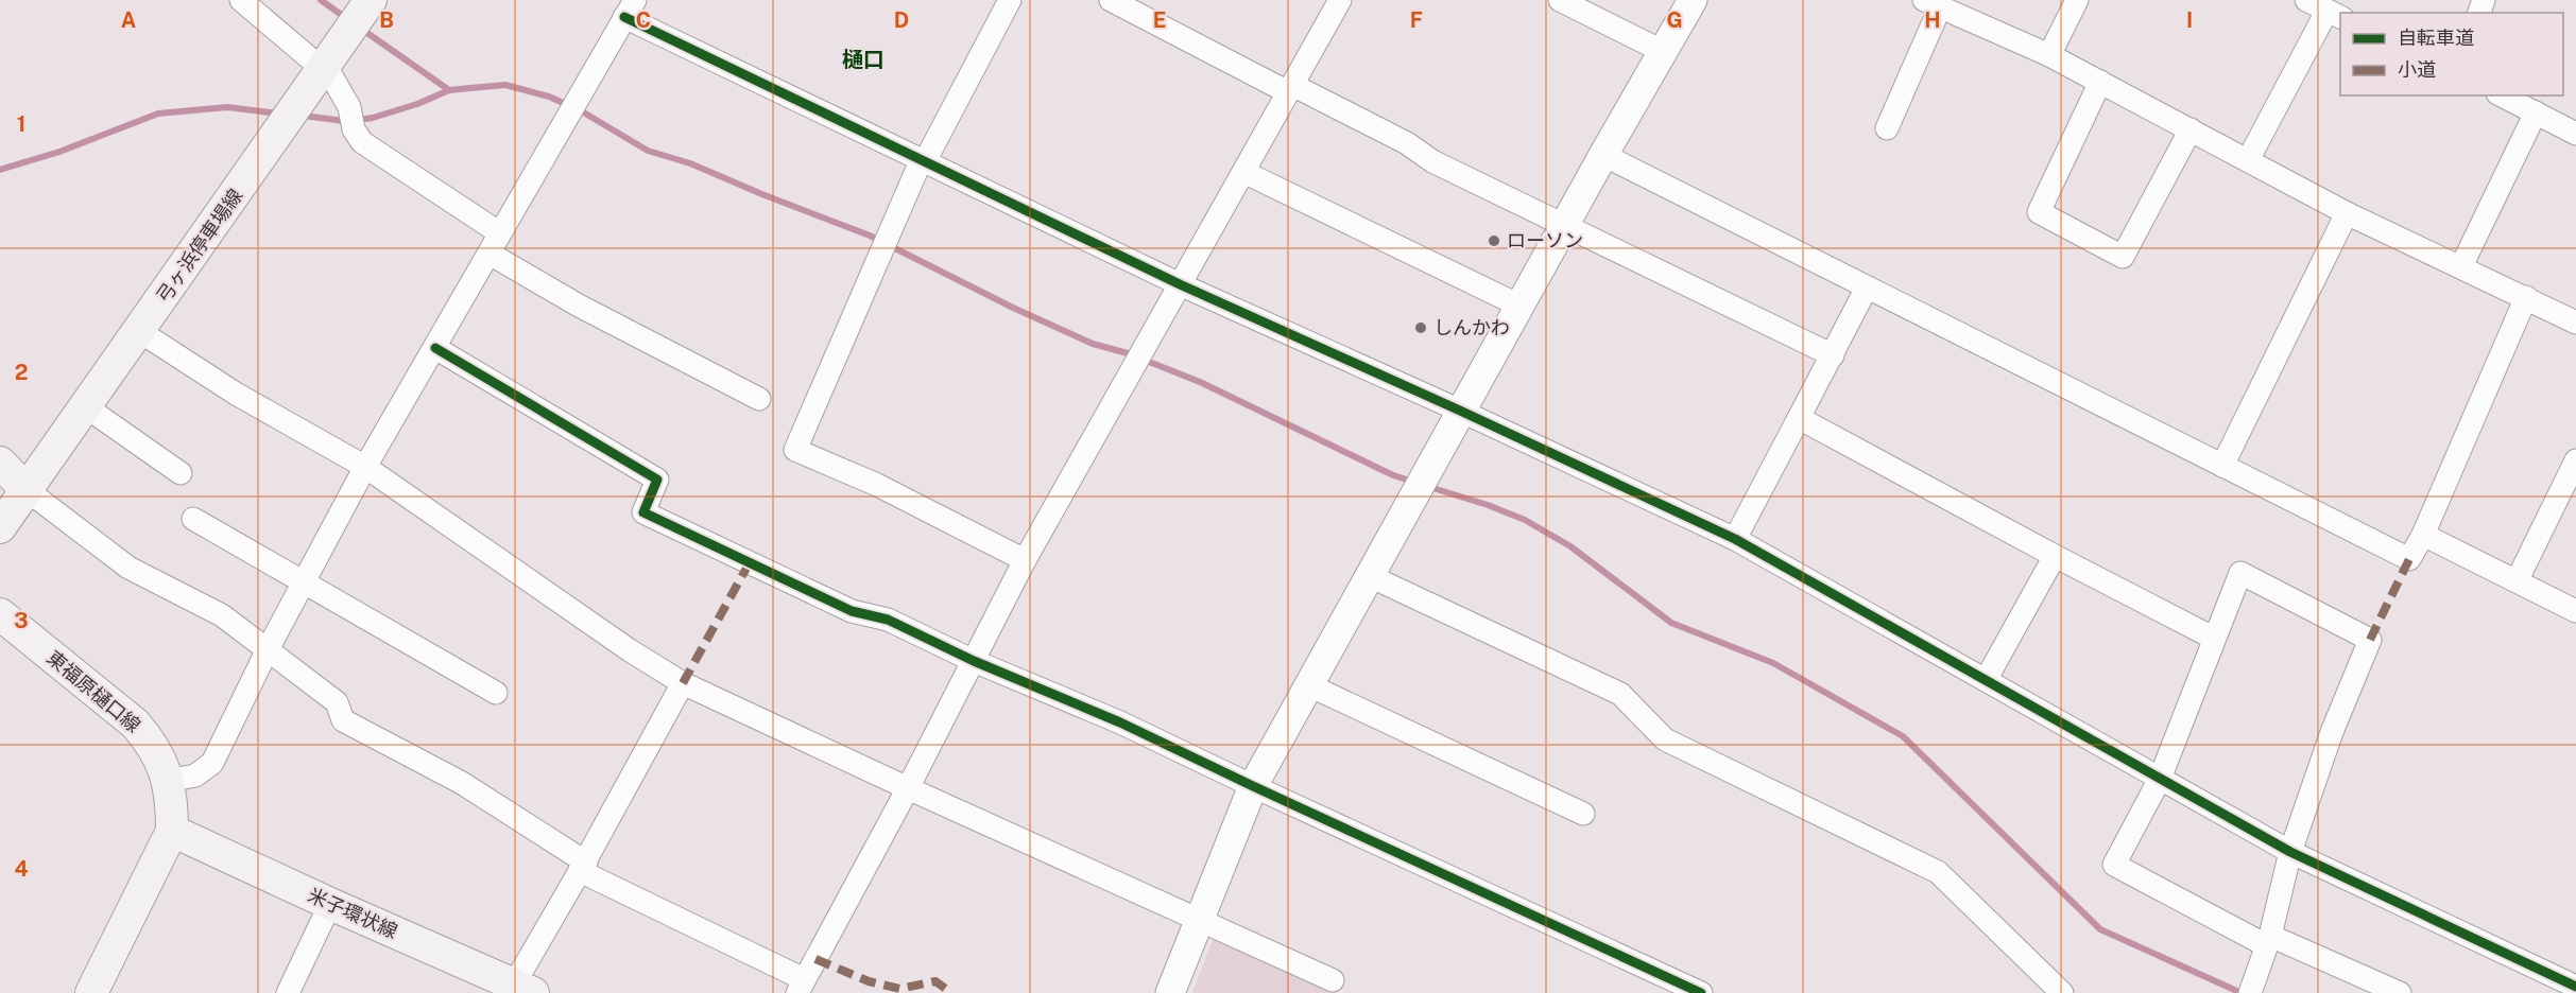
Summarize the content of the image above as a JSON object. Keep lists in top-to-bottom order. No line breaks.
{"streets":{"main road":["弓ヶ浜停車場線","東福原樋口線","米子環状線"]},"crossings":[["東福原樋口線","米子環状線"]],"districts":["樋口"],"places":["ローソン","しんかわ"],"legend":["自転車道","小道"],"grid":{"columns":["A","B","C","D","E","F","G","H","I"],"rows":["1","2","3","4"]}}
